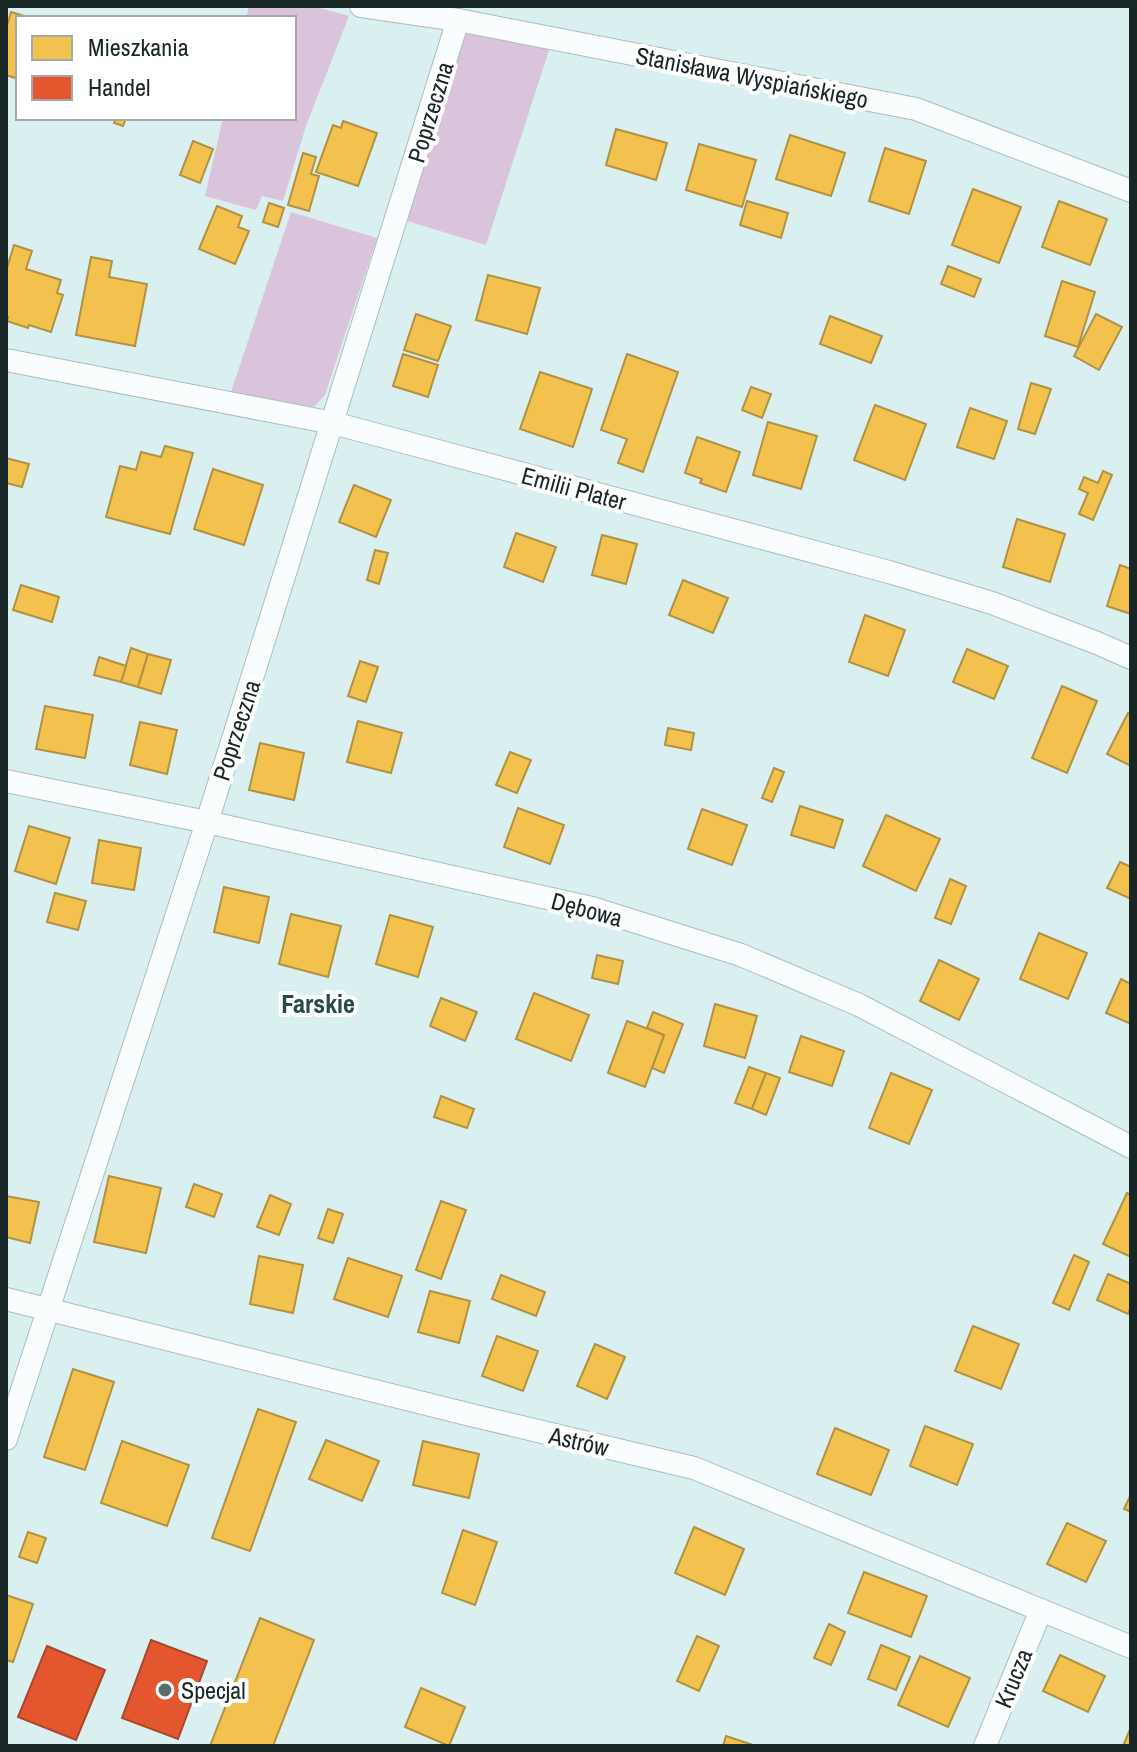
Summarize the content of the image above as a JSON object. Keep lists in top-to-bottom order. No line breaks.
{"streets":{"street":["Stanisława Wyspiańskiego","Poprzeczna","Emilii Plater","Dębowa","Astrów","Krucza"]},"crossings":[["Stanisława Wyspiańskiego","Poprzeczna"],["Poprzeczna","Emilii Plater"],["Poprzeczna","Dębowa"],["Poprzeczna","Astrów"],["Astrów","Krucza"]],"districts":["Farskie"],"places":["Specjal"],"legend":["Mieszkania","Handel"]}
